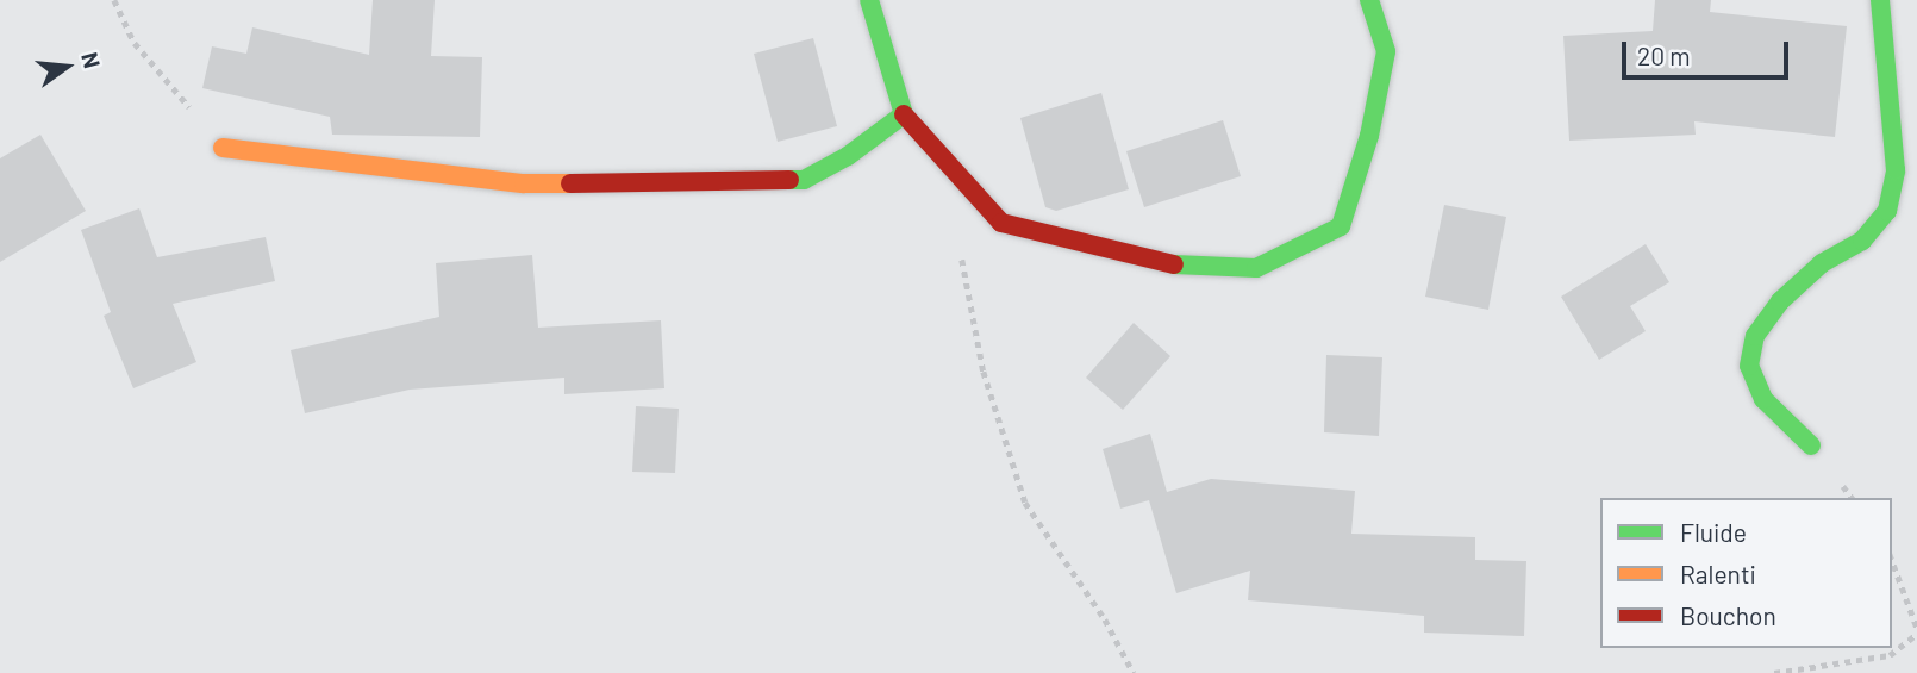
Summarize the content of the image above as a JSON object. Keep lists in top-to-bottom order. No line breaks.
{"legend":["Fluide","Ralenti","Bouchon"],"scale_bar":"20 m","north":"right"}
